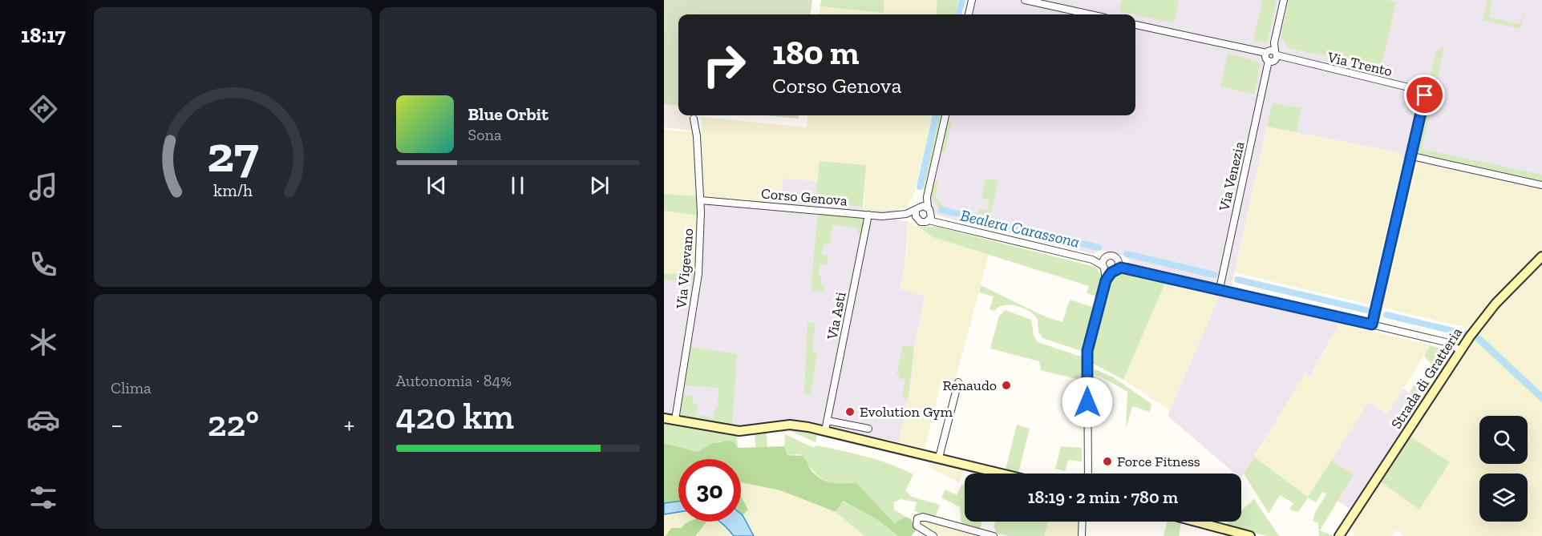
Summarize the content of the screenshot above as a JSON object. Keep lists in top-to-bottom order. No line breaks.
{"streets":{"main road":["Strada di Gratteria"],"street":["Via Trento","Via Venezia","Corso Genova","Via Vigevano","Via Asti"]},"crossings":[["Via Trento","Via Venezia"],["Corso Genova","Via Vigevano"],["Corso Genova","Via Asti"]],"water":["Bealera Carassona"],"places":["Renaudo","Evolution Gym","Force Fitness"],"page":{"tabs":"18:17","turn":["180 m","Corso Genova"],"song":["Blue Orbit","Sona"],"tile":["Clima",["Autonomia · 84%","420 km"]],"heat":["−","22°","+"],"limit":"30","trip":"18:19 · 2 min · 780 m","gauge":["27","km/h"]}}
